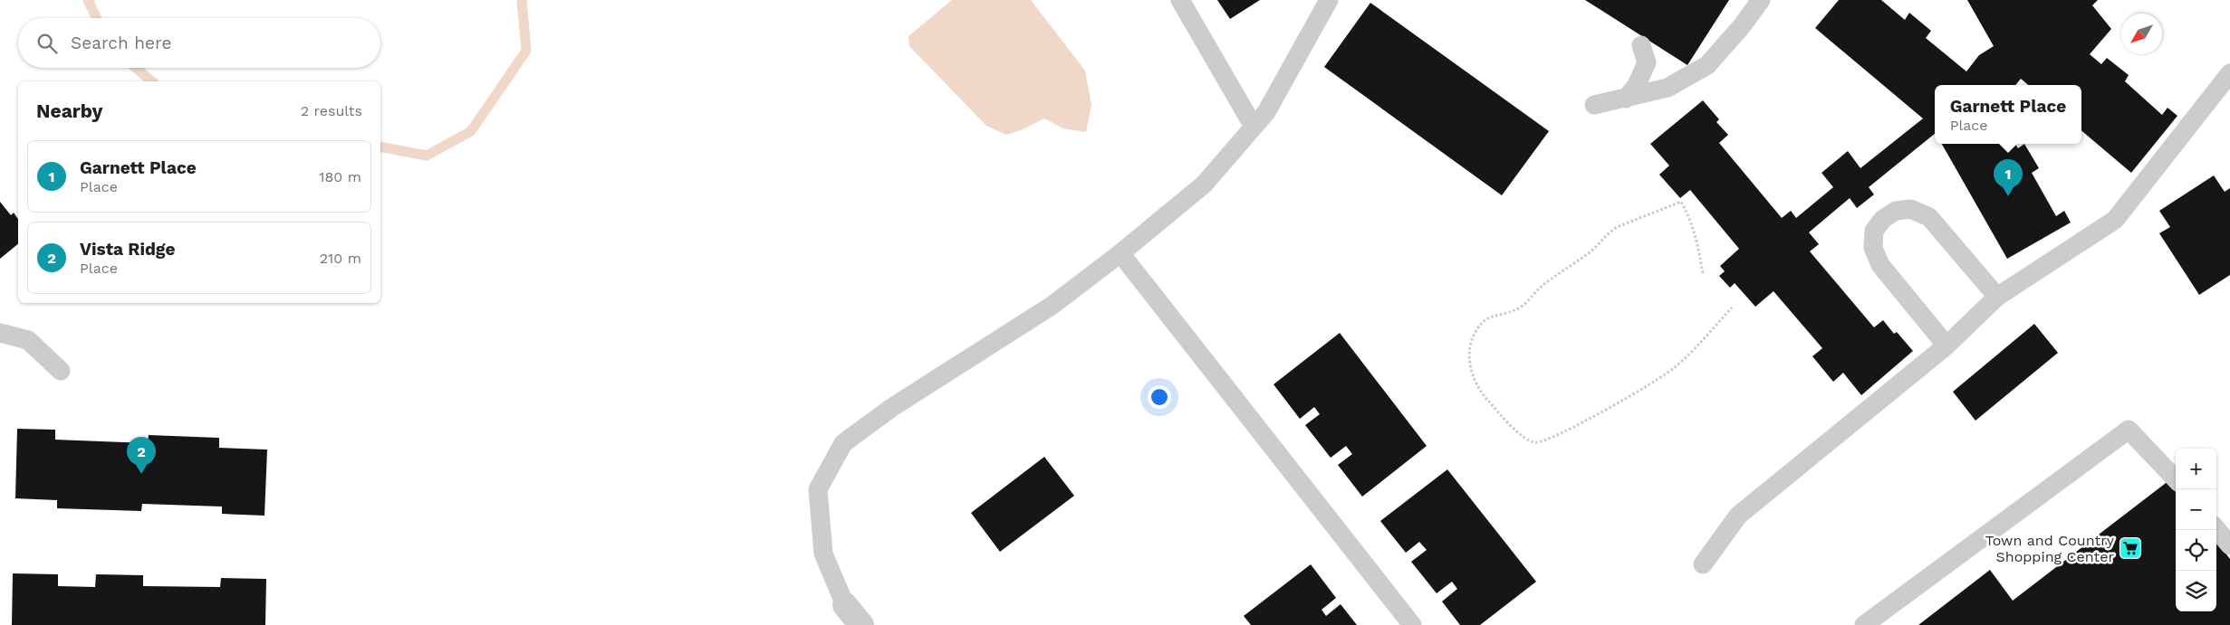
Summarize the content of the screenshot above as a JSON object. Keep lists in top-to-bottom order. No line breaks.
{"places":{"supermarket":["Town and Country Shopping Center"]},"north":"bottom left","page":{"search":"Search here","heading":["Nearby","2 results"],"popup":["Garnett Place","Place"],"list":[{"mark":"1","name":"Garnett Place","note":"Place","value":"180 m"},{"mark":"2","name":"Vista Ridge","note":"Place","value":"210 m"}],"pins":["1","2"],"map_buttons":["+","−"]}}
